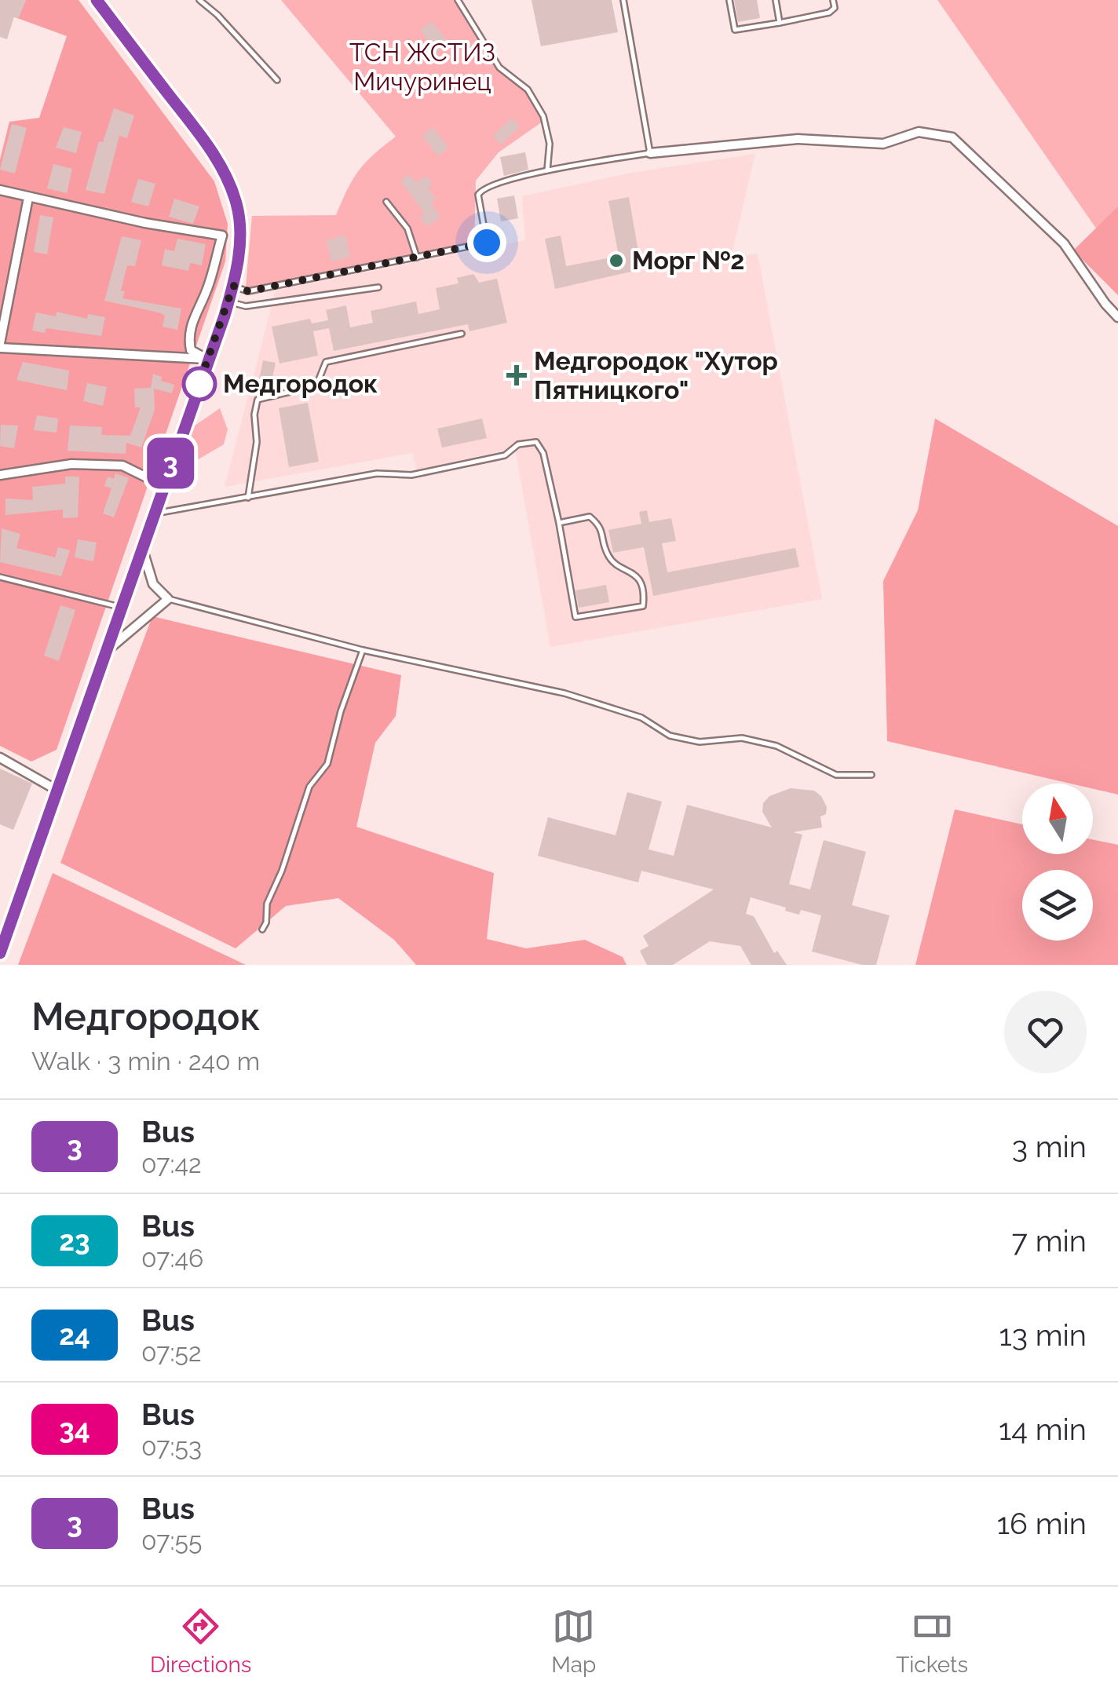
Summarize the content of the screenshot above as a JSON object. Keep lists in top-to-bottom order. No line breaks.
{"parks":["ТСН ЖСТИЗ Мичуринец"],"places":{"other":["Морг №2","Медгородок"],"health":["Медгородок \"Хутор Пятницкого\""]},"lines":["bus line 3"],"north":"top","page":{"on_map":"3","heading":["Медгородок","Walk · 3 min · 240 m"],"list":[{"mark":"3","name":"Bus","note":"07:42","value":"3 min"},{"mark":"23","name":"Bus","note":"07:46","value":"7 min"},{"mark":"24","name":"Bus","note":"07:52","value":"13 min"},{"mark":"34","name":"Bus","note":"07:53","value":"14 min"},{"mark":"3","name":"Bus","note":"07:55","value":"16 min"}],"tabs":["Directions","Map","Tickets"]}}
